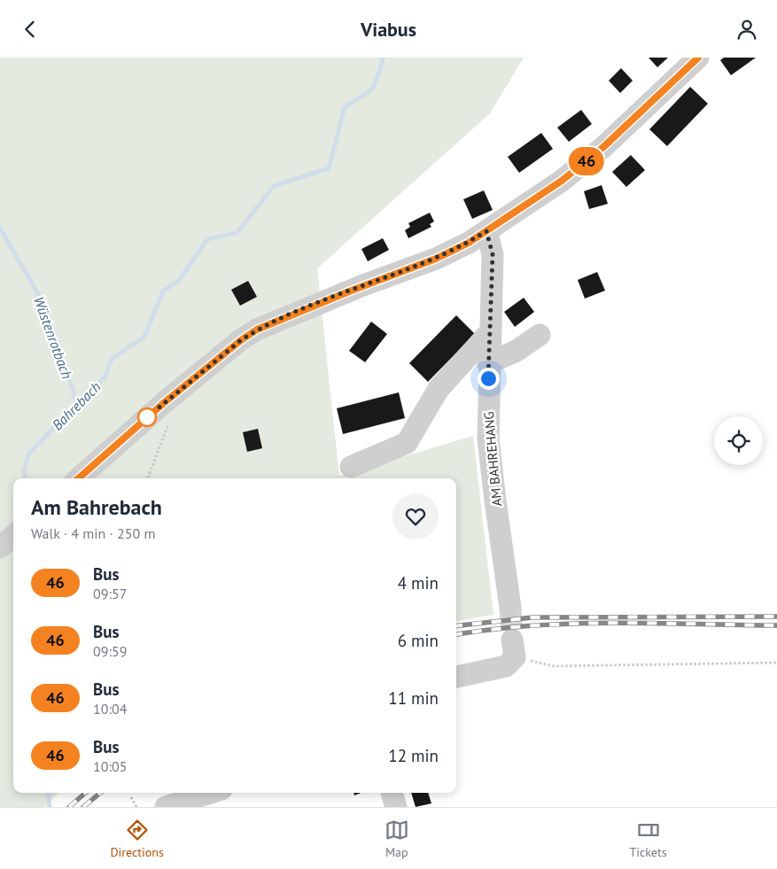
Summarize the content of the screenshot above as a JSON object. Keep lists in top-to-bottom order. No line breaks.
{"streets":{"street":["AM BAHREHANG"]},"water":["Wüstenrotbach","Bahrebach"],"lines":["bus line 46"],"page":{"header":"Viabus","on_map":"46","heading":["Am Bahrebach","Walk · 4 min · 250 m"],"list":[{"mark":"46","name":"Bus","note":"09:57","value":"4 min"},{"mark":"46","name":"Bus","note":"09:59","value":"6 min"},{"mark":"46","name":"Bus","note":"10:04","value":"11 min"},{"mark":"46","name":"Bus","note":"10:05","value":"12 min"}],"tabs":["Directions","Map","Tickets"]}}
